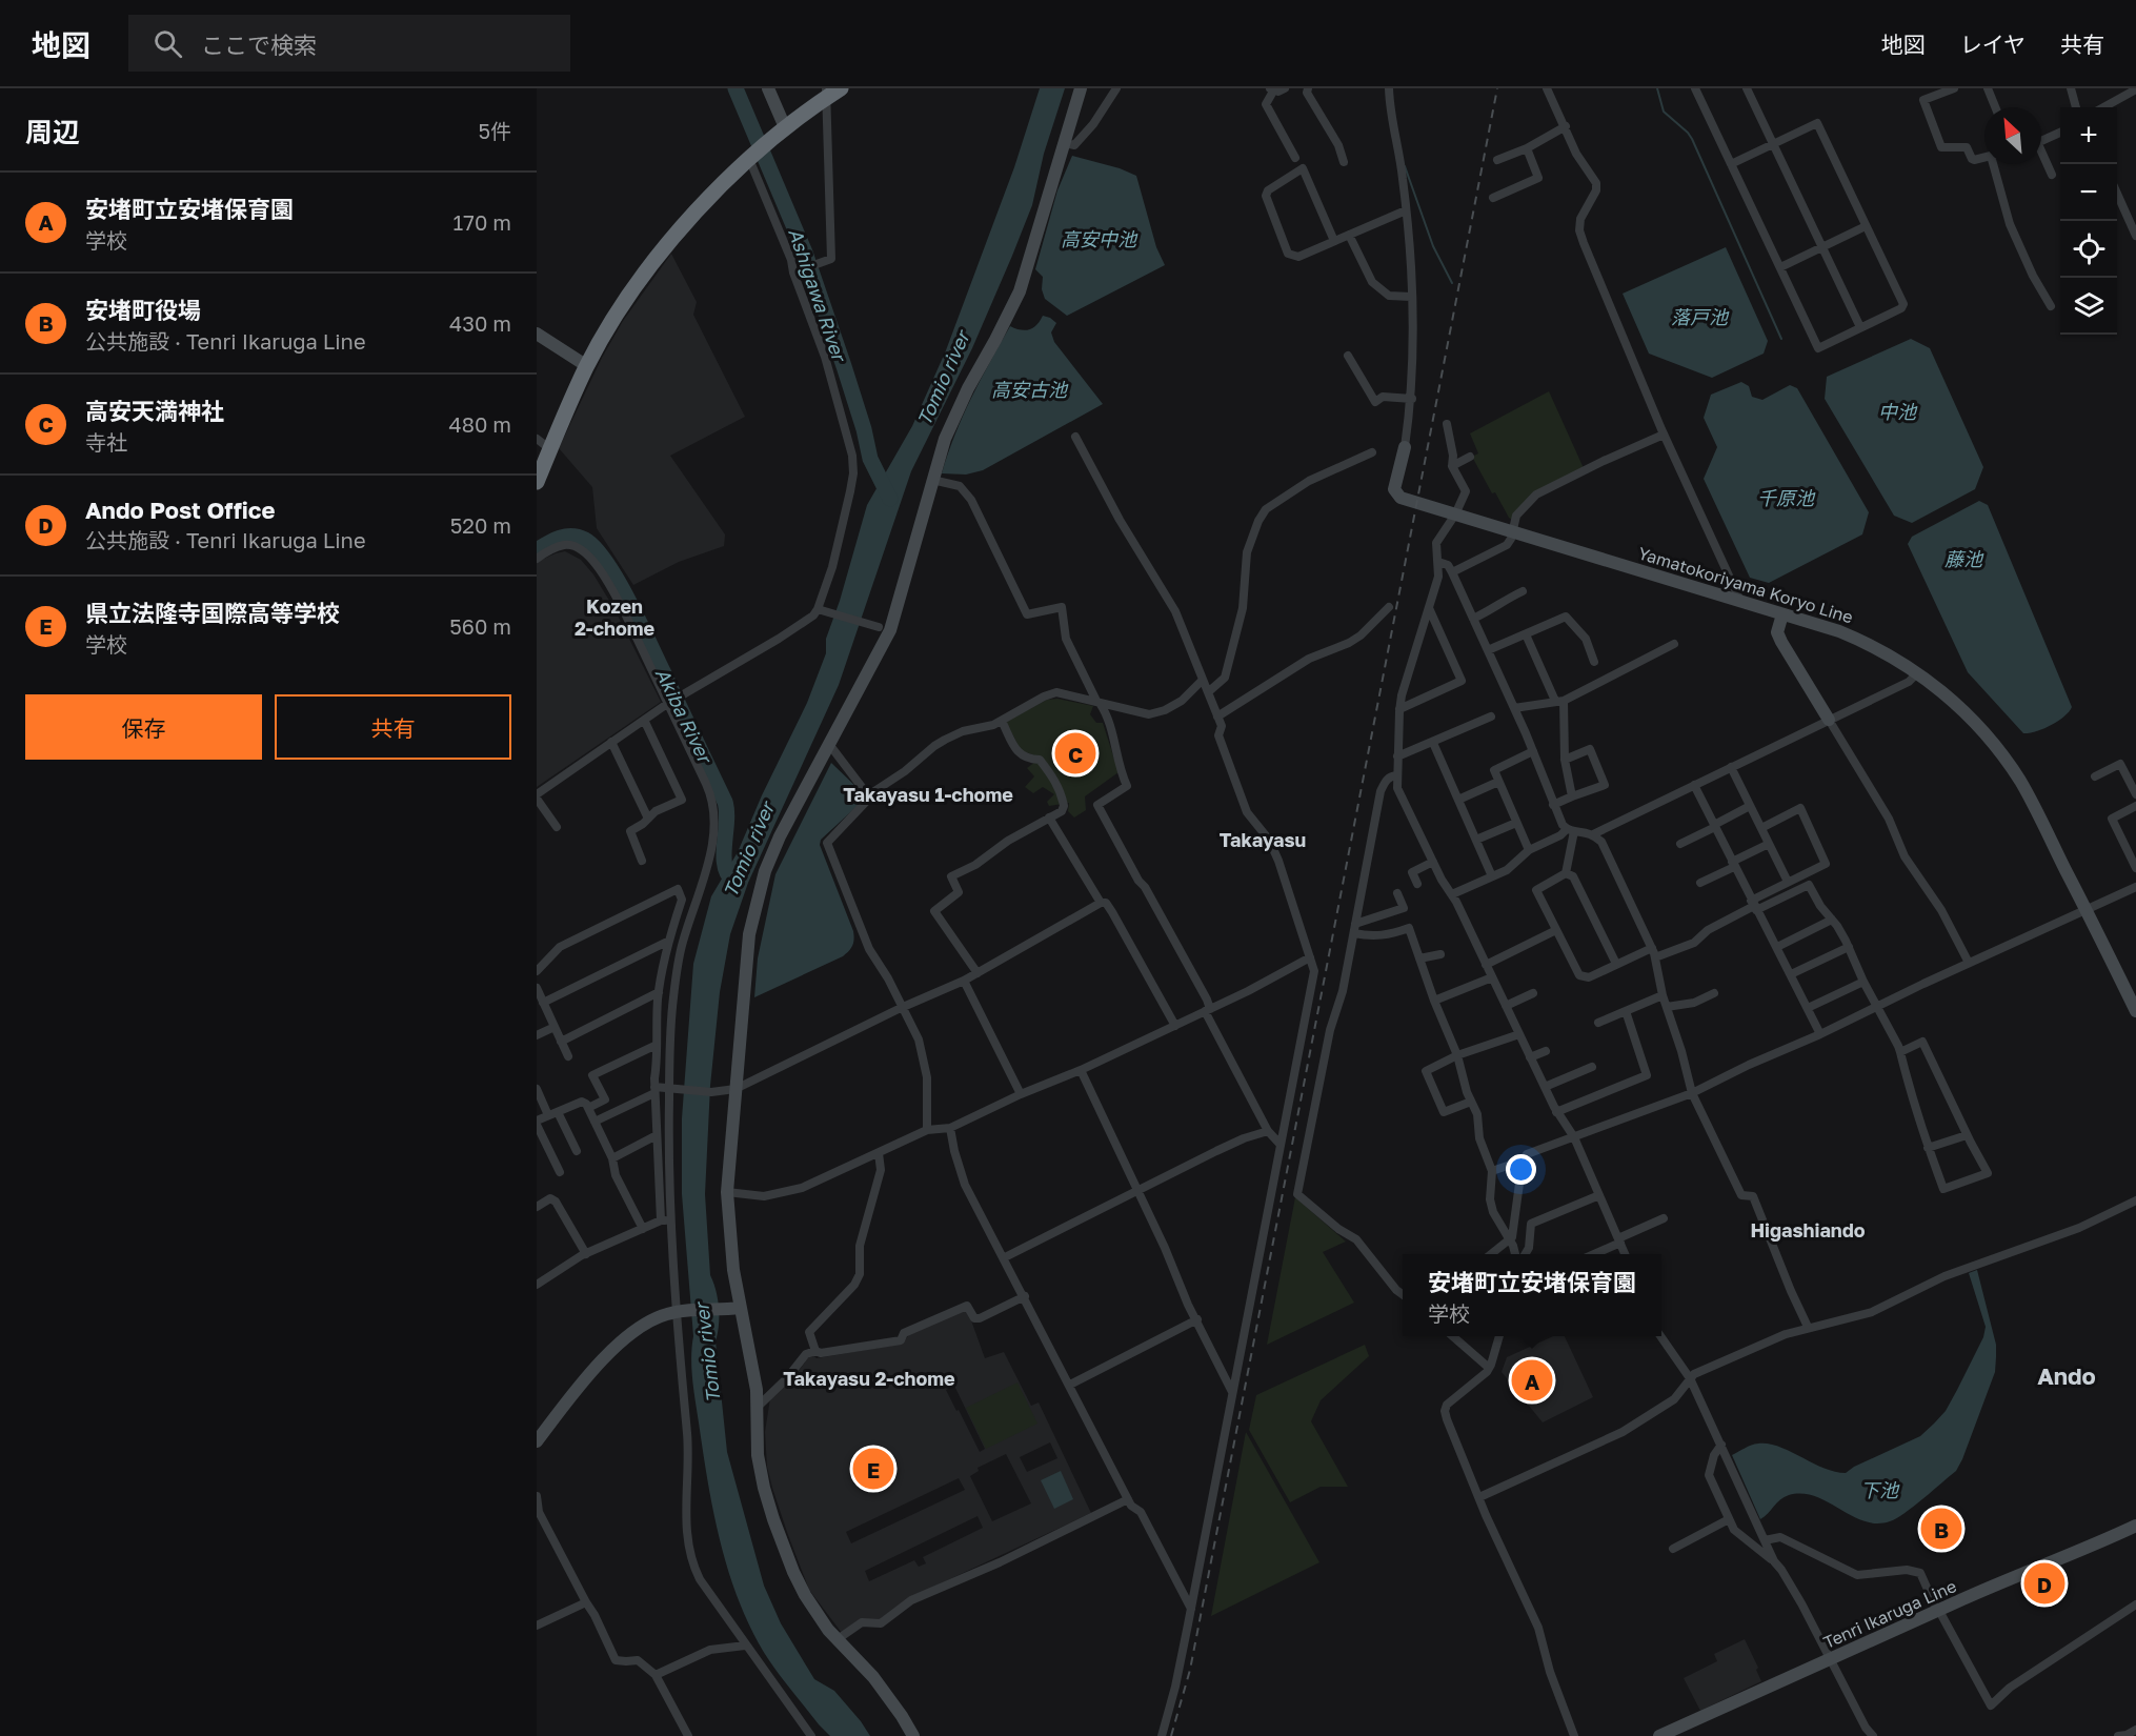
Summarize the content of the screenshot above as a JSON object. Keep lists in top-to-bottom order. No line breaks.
{"streets":{"main road":["Yamatokoriyama Koryo Line","Tenri Ikaruga Line"]},"districts":["Kozen 2-chome","Takayasu 1-chome","Takayasu","Higashiando","Ando","Takayasu 2-chome"],"water":["高安中池","Ashigawa River","落戸池","Tomio river","高安古池","中池","千原池","藤池","Akiba River","下池"],"north":"top left","page":{"header":"地図","search":"ここで検索","nav":["地図","レイヤ","共有"],"heading":["周辺","5件"],"map_buttons":["+","−"],"list":[{"mark":"A","name":"安堵町立安堵保育園","note":"学校","value":"170 m"},{"mark":"B","name":"安堵町役場","note":"公共施設 · Tenri Ikaruga Line","value":"430 m"},{"mark":"C","name":"高安天満神社","note":"寺社","value":"480 m"},{"mark":"D","name":"Ando Post Office","note":"公共施設 · Tenri Ikaruga Line","value":"520 m"},{"mark":"E","name":"県立法隆寺国際高等学校","note":"学校","value":"560 m"}],"buttons":["保存","共有"],"pins":["C","A","E","B","D"],"popup":["安堵町立安堵保育園","学校"]}}
